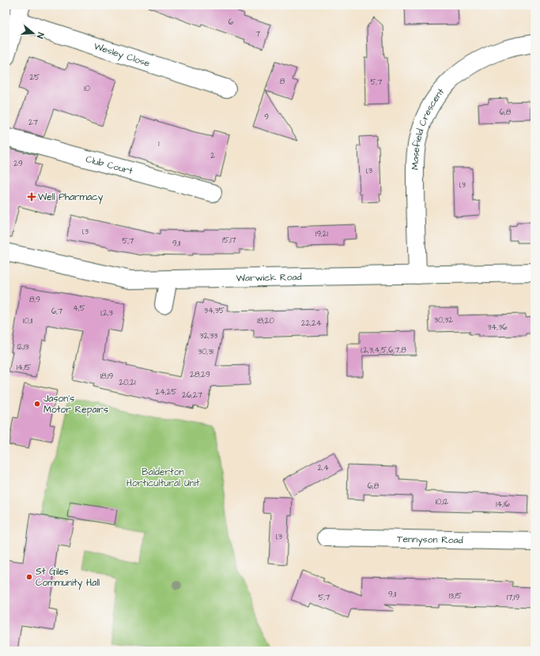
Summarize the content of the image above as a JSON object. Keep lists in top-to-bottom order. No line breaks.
{"streets":{"street":["Wesley Close","Masefield Crescent","Club Court","Warwick Road","Tennyson Road"]},"crossings":[["Masefield Crescent","Warwick Road"]],"parks":["Balderton Horticultural Unit"],"places":{"health":["Well Pharmacy"],"other":["Jason's Motor Repairs","St Giles Community Hall"]},"house_numbers":["6","7","25","8","5,7","10","6,8","9","27","1","2","29","1,3","1,3","1,3","19,21","15,17","5,7","9,11","8,9","4,5","34,35","6,7","1,2,3","30,32","10,11","18,20","22,24","34,36","32,33","12,13","1,2,3,4,5,6,7,8","30,31","14,15","28,29","18,19","20,21","24,25","26,27","2,4","6,8","10,12","14,16","1,3","9,11","13,15","5,7","17,19"],"north":"right"}
